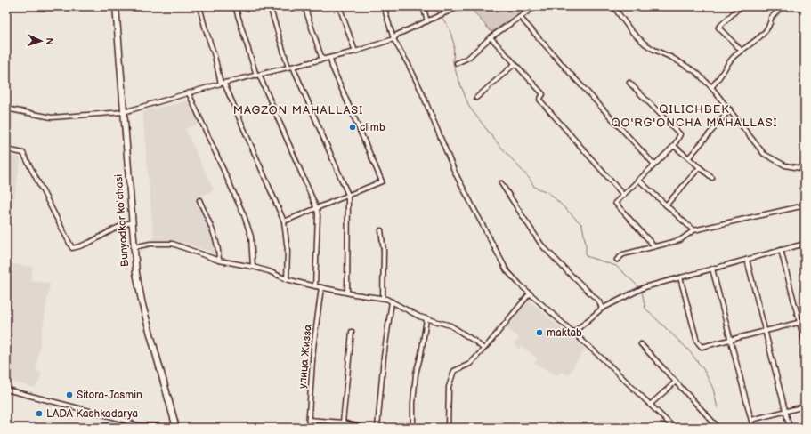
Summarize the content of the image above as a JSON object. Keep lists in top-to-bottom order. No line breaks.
{"streets":{"main road":["Bunyodkor koʻchasi"],"street":["улица Жизза"]},"districts":["QILICHBEK QO'RG'ONCHA MAHALLASI","MAGZON MAHALLASI"],"places":["climb","maktab","Sitora-Jasmin","LADA Kashkadarya"],"north":"right"}
